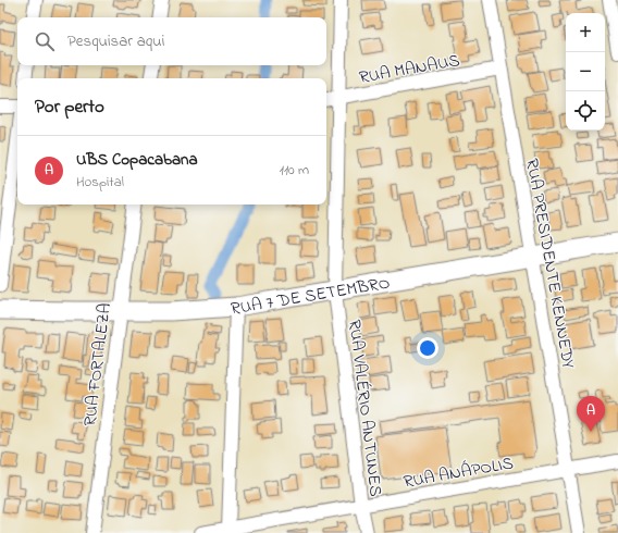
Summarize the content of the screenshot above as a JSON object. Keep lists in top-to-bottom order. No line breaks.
{"streets":{"street":["RUA MANAUS","RUA PRESIDENTE KENNEDY","RUA 7 DE SETEMBRO","RUA FORTALEZA","RUA VALÉRIO ANTUNES","RUA ANÁPOLIS"]},"crossings":[["RUA MANAUS","RUA PRESIDENTE KENNEDY"],["RUA MANAUS","RUA VALÉRIO ANTUNES"],["RUA PRESIDENTE KENNEDY","RUA 7 DE SETEMBRO"],["RUA PRESIDENTE KENNEDY","RUA ANÁPOLIS"],["RUA 7 DE SETEMBRO","RUA FORTALEZA"],["RUA 7 DE SETEMBRO","RUA VALÉRIO ANTUNES"],["RUA VALÉRIO ANTUNES","RUA ANÁPOLIS"]],"page":{"map_buttons":["+","−"],"search":"Pesquisar aqui","heading":"Por perto","list":[{"mark":"A","name":"UBS Copacabana","note":"Hospital","value":"110 m"}],"pins":"A"}}
